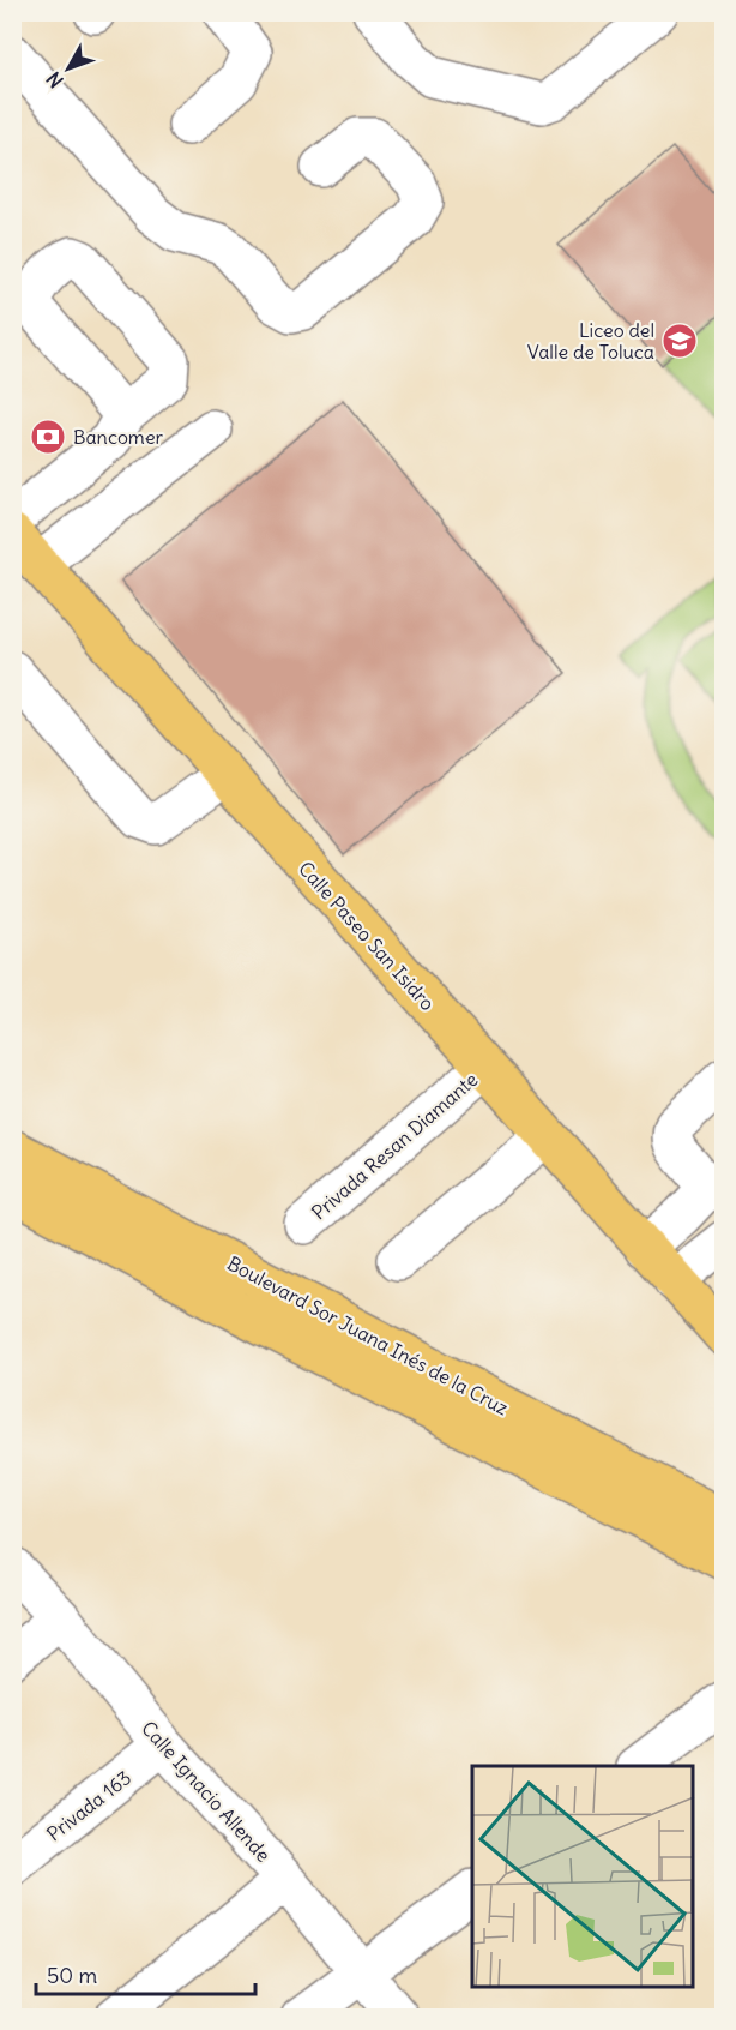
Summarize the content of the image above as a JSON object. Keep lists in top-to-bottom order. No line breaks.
{"streets":{"main road":["Calle Paseo San Isidro","Boulevard Sor Juana Inés de la Cruz"],"street":["Privada Resan Diamante","Calle Ignacio Allende","Privada 163"]},"crossings":[["Calle Paseo San Isidro","Privada Resan Diamante"],["Calle Ignacio Allende","Privada 163"]],"places":{"school or university":["Liceo del Valle de Toluca"],"bank":["Bancomer"]},"scale_bar":"50 m","north":"bottom left"}
